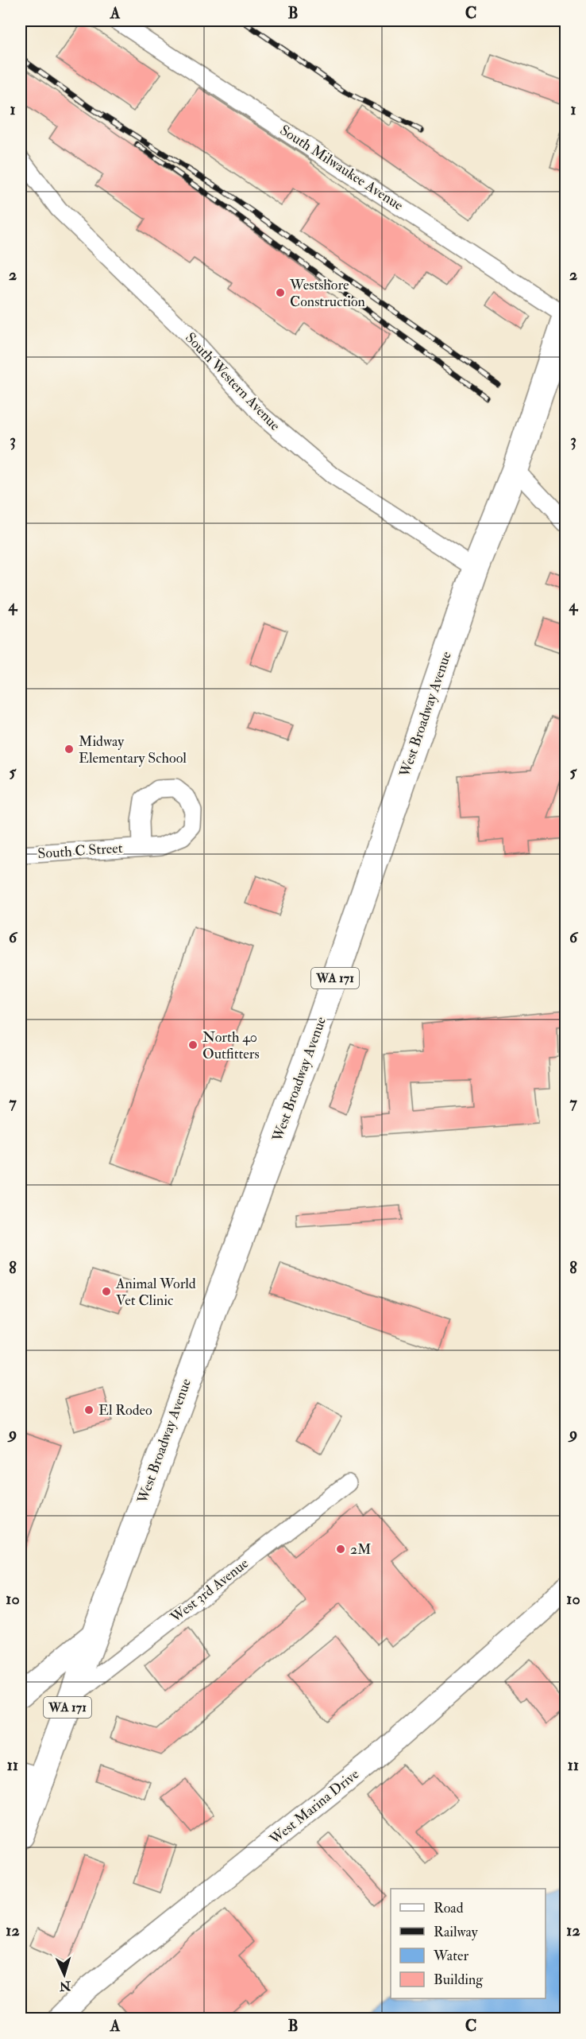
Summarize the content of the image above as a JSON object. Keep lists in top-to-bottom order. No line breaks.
{"streets":{"main road":["West Broadway Avenue","WA 171"],"street":["South Milwaukee Avenue","South Western Avenue","South C Street","West 3rd Avenue","West Marina Drive"]},"crossings":[["South Milwaukee Avenue","West Broadway Avenue"],["South Western Avenue","West Broadway Avenue"],["West Broadway Avenue","West 3rd Avenue"]],"places":["Westshore Construction","Midway Elementary School","North 40 Outfitters","Animal World Vet Clinic","El Rodeo","2M"],"legend":["Road","Railway","Water","Building"],"north":"bottom","grid":{"columns":["A","B","C"],"rows":["1","2","3","4","5","6","7","8","9","10","11","12"]}}
